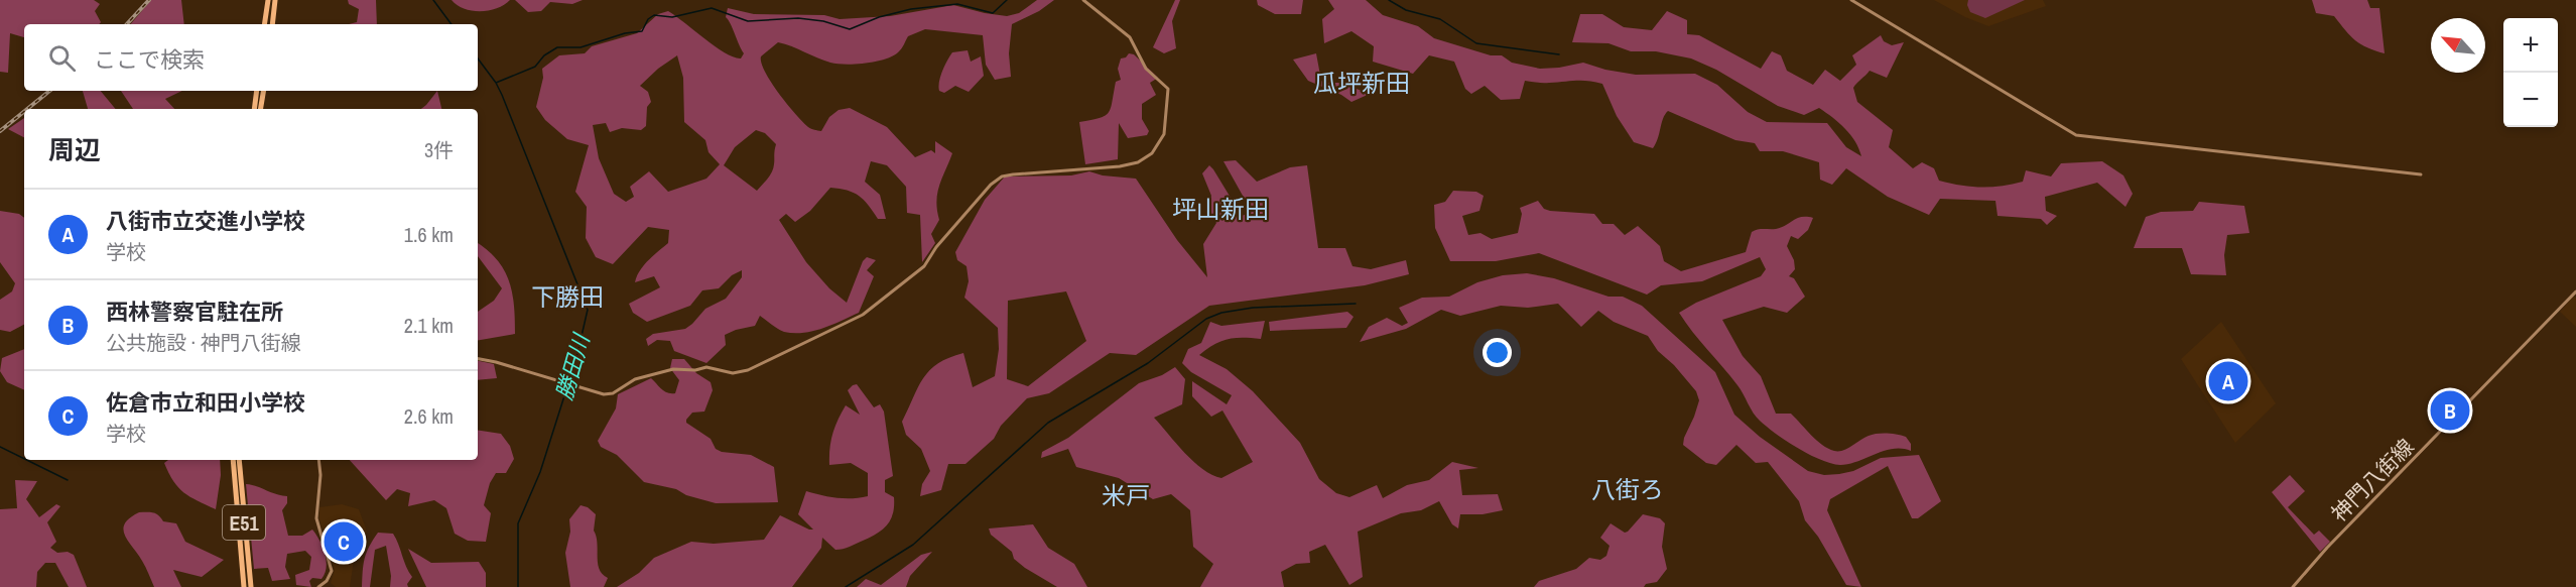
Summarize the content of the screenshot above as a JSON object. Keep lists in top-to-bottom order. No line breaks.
{"streets":{"highway":["E51"],"street":["神門八街線"]},"districts":["瓜坪新田","坪山新田","下勝田","八街ろ","米戸"],"water":["勝田川"],"north":"top left","page":{"map_buttons":["+","−"],"search":"ここで検索","heading":["周辺","3件"],"list":[{"mark":"A","name":"八街市立交進小学校","note":"学校","value":"1.6 km"},{"mark":"B","name":"西林警察官駐在所","note":"公共施設 · 神門八街線","value":"2.1 km"},{"mark":"C","name":"佐倉市立和田小学校","note":"学校","value":"2.6 km"}],"pins":["A","B","C"]}}
